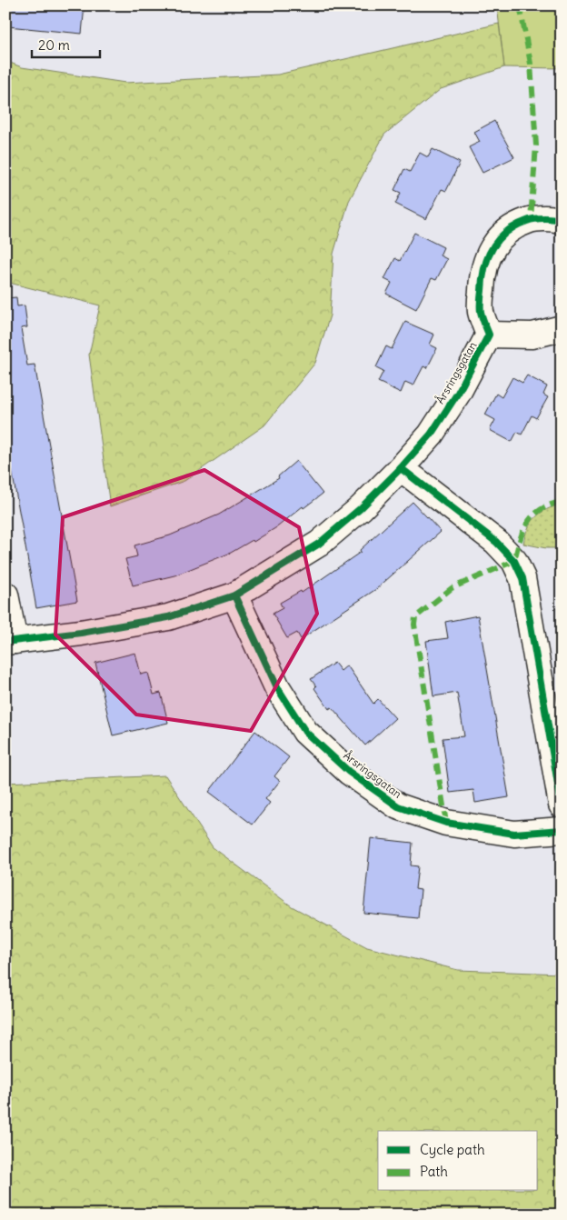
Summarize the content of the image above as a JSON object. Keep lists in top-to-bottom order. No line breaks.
{"streets":{"street":["Årsringsgatan"]},"legend":["Cycle path","Path"],"scale_bar":"20 m"}
